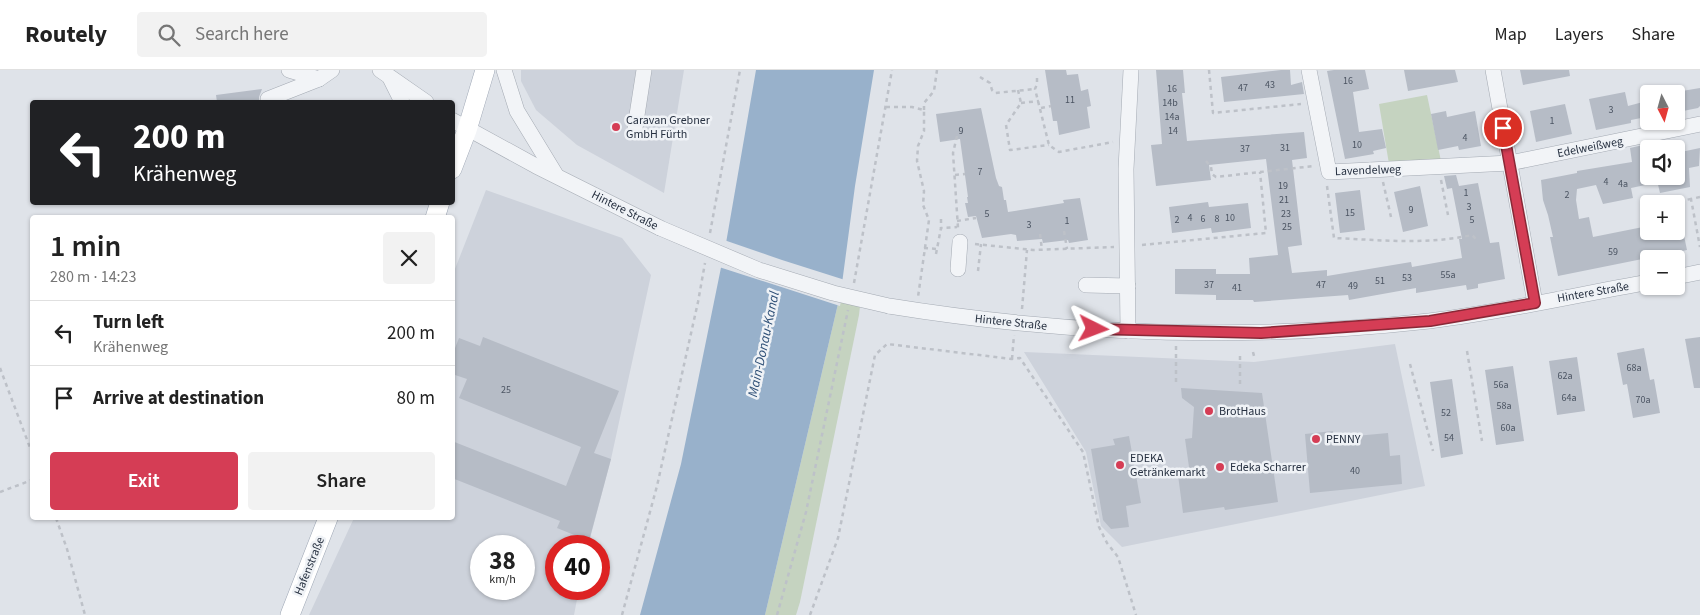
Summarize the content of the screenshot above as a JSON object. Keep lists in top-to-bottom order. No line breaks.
{"streets":{"main road":["Hafenstraße"],"street":["Edelweißweg","Lavendelweg","Hintere Straße"]},"crossings":[["Edelweißweg","Lavendelweg"]],"water":["Main-Donau-Kanal"],"places":["Caravan Grebner GmbH Fürth","BrotHaus","PENNY","EDEKA Getränkemarkt","Edeka Scharrer"],"house_numbers":["16","43","47","16","11","14b","3","14a","1","9","14","4","10","31","37","7","4","4a","19","1","2","21","3","9","15","5","23","4","10","6","8","2","5","1","3","25","59","55a","53","51","37","47","49","41","68a","62a","56a","25","64a","70a","58a","52","60a","54","40"],"north":"bottom","page":{"header":"Routely","search":"Search here","nav":["Map","Layers","Share"],"map_buttons":["+","−"],"turn":["200 m","Krähenweg"],"heading":["1 min","280 m · 14:23"],"list":[{"name":"Turn left","note":"Krähenweg","value":"200 m"},{"name":"Arrive at destination","value":"80 m"}],"buttons":["Exit","Share"],"speed":"38 km/h","limit":"40"}}
